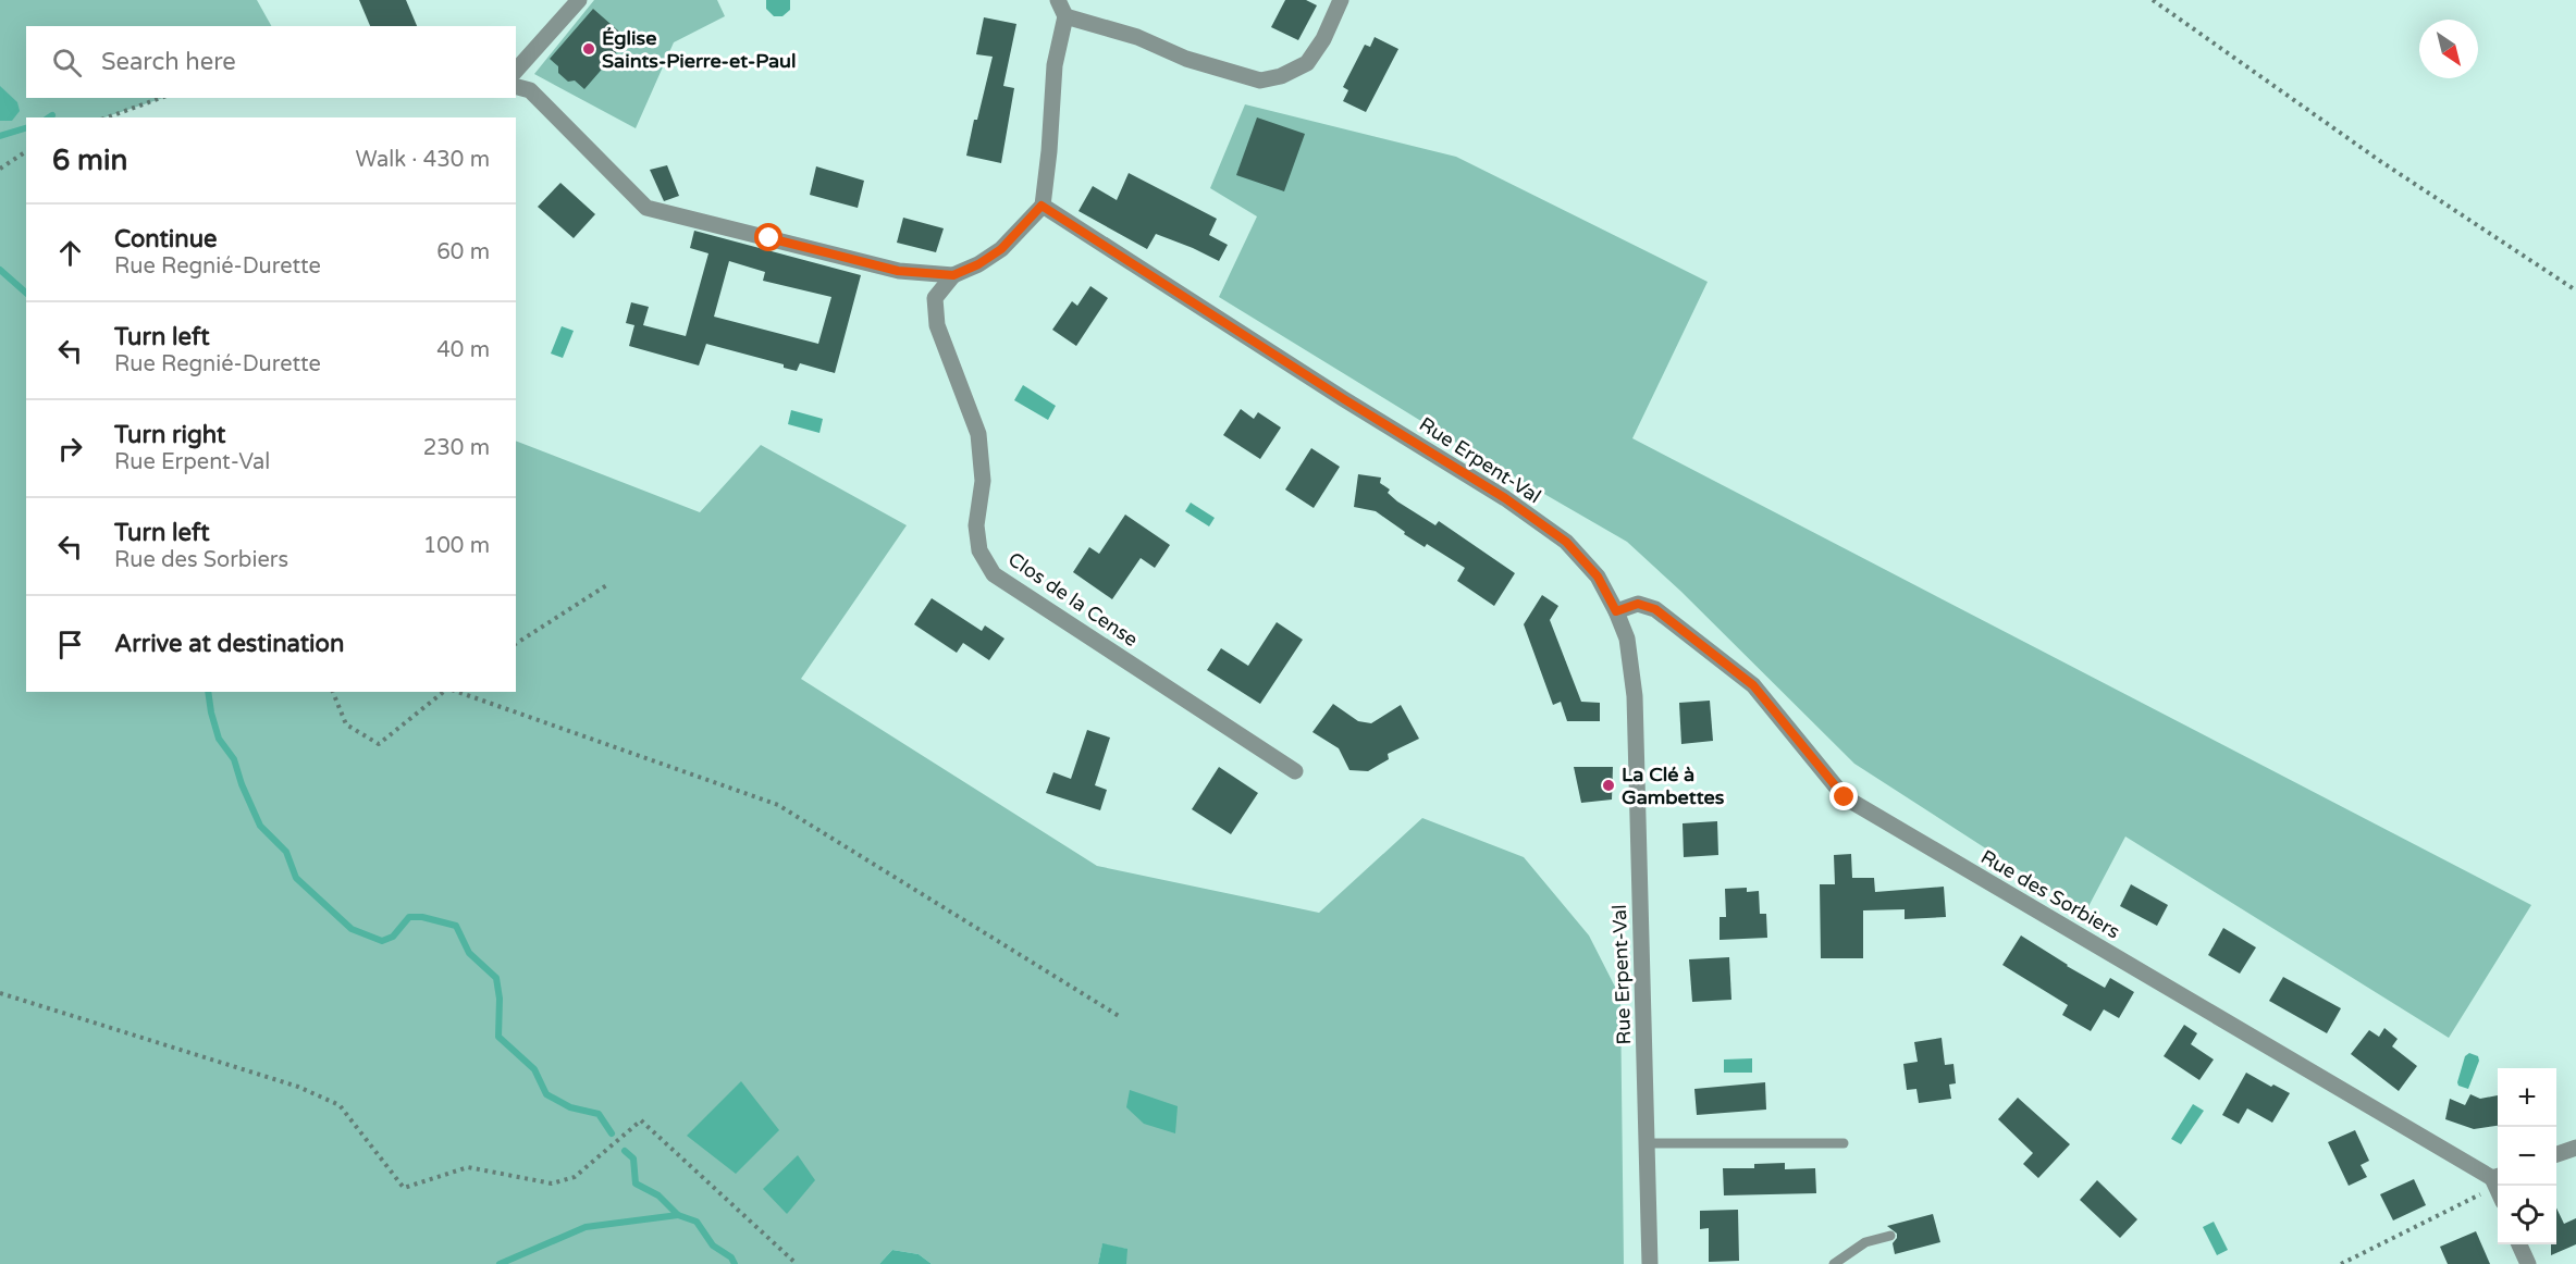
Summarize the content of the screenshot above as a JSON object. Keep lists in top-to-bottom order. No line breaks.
{"streets":{"street":["Rue Erpent-Val","Clos de la Cense","Rue des Sorbiers"]},"crossings":[["Rue Erpent-Val","Rue des Sorbiers"]],"places":["Église Saints-Pierre-et-Paul","La Clé à Gambettes"],"north":"bottom right","page":{"search":"Search here","heading":["6 min","Walk · 430 m"],"list":[["Continue","Rue Regnié-Durette","60 m"],["Turn left","Rue Regnié-Durette","40 m"],["Turn right","Rue Erpent-Val","230 m"],["Turn left","Rue des Sorbiers","100 m"],"Arrive at destination"],"map_buttons":["+","−"]}}
